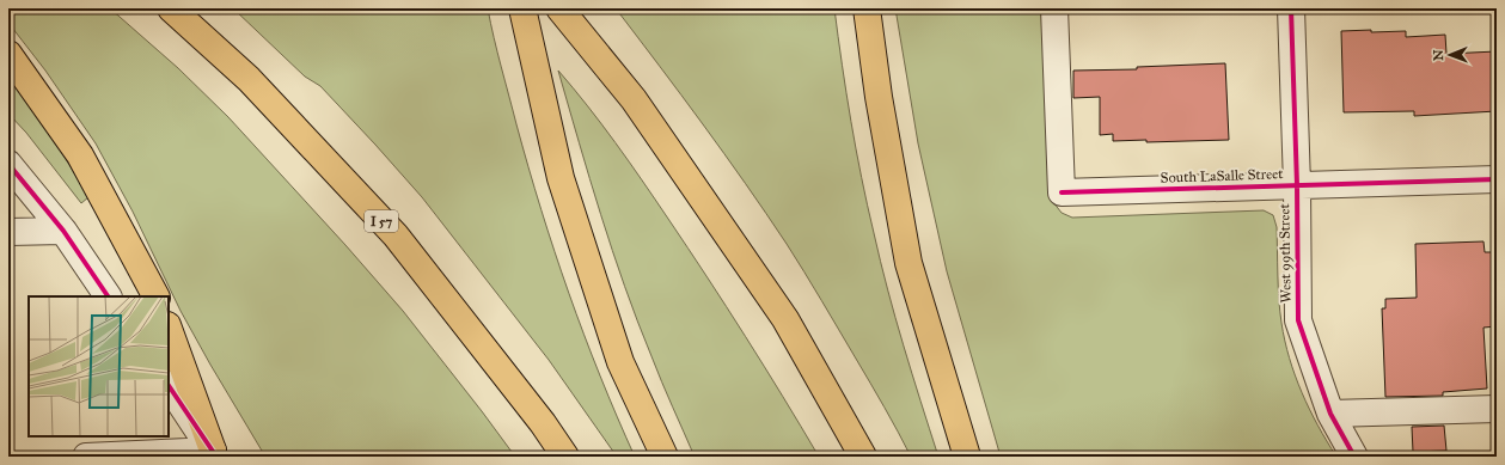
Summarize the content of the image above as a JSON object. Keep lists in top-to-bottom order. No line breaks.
{"streets":{"highway":["I 57"],"street":["South LaSalle Street","West 99th Street"]},"crossings":[["South LaSalle Street","West 99th Street"]],"north":"left"}
